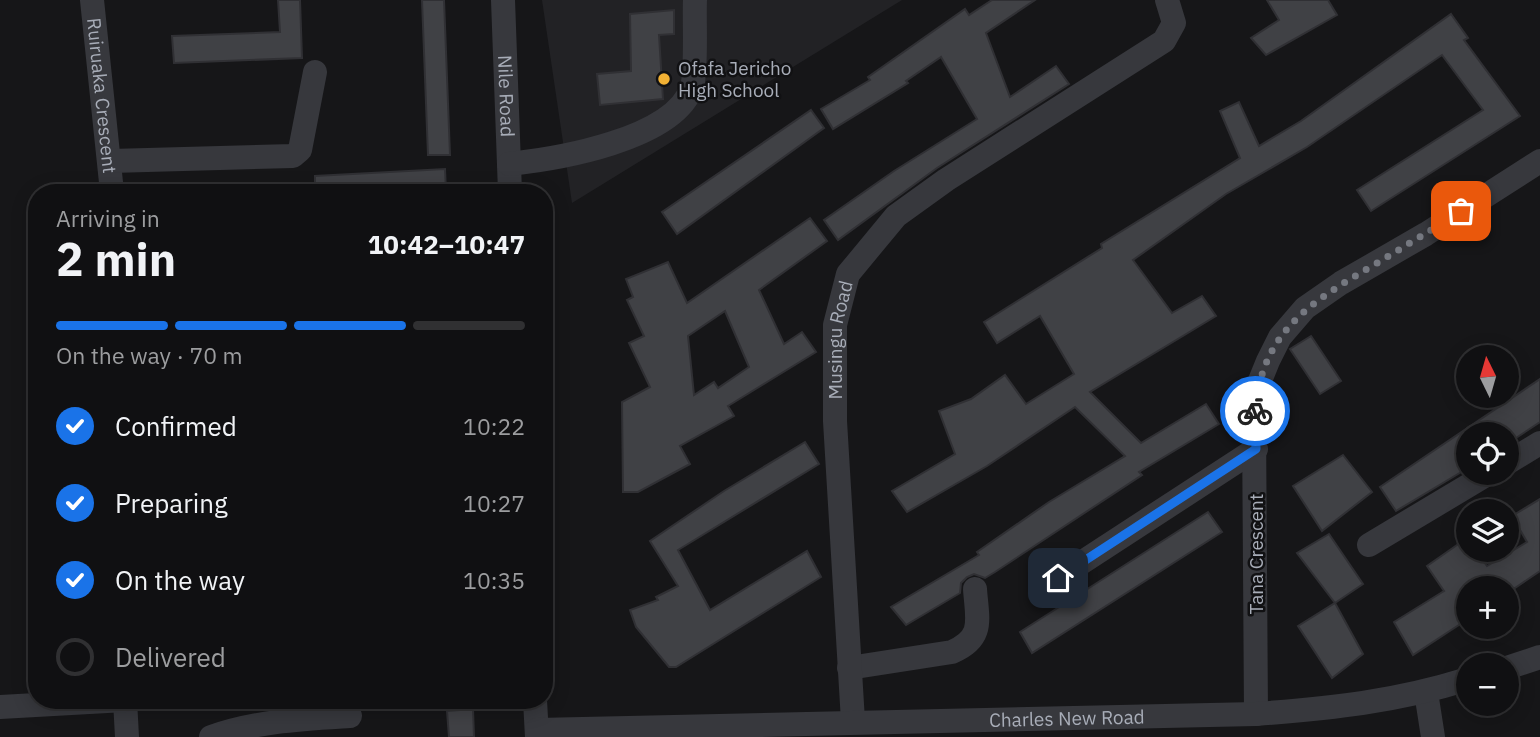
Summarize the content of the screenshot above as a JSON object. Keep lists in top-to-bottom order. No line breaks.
{"streets":{"street":["Ruiruaka Crescent","Nile Road","Musingu Road","Tana Crescent","Charles New Road"]},"crossings":[["Musingu Road","Charles New Road"],["Tana Crescent","Charles New Road"]],"places":["Ofafa Jericho High School"],"north":"top","page":{"heading":["2 min","Arriving in","10:42–10:47"],"bar":"On the way · 70 m","map_buttons":["+","−"],"list":[["Confirmed","10:22"],["Preparing","10:27"],["On the way","10:35"],"Delivered"]}}
